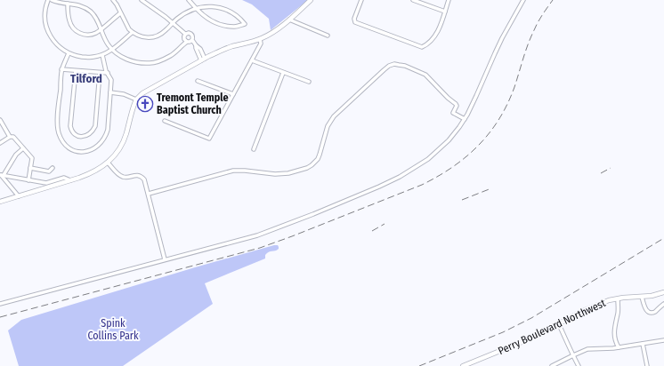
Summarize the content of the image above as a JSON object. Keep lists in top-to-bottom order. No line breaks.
{"streets":{"main road":["Perry Boulevard Northwest"]},"districts":["Tilford"],"parks":["Spink Collins Park"],"places":{"church":["Tremont Temple Baptist Church"]}}
